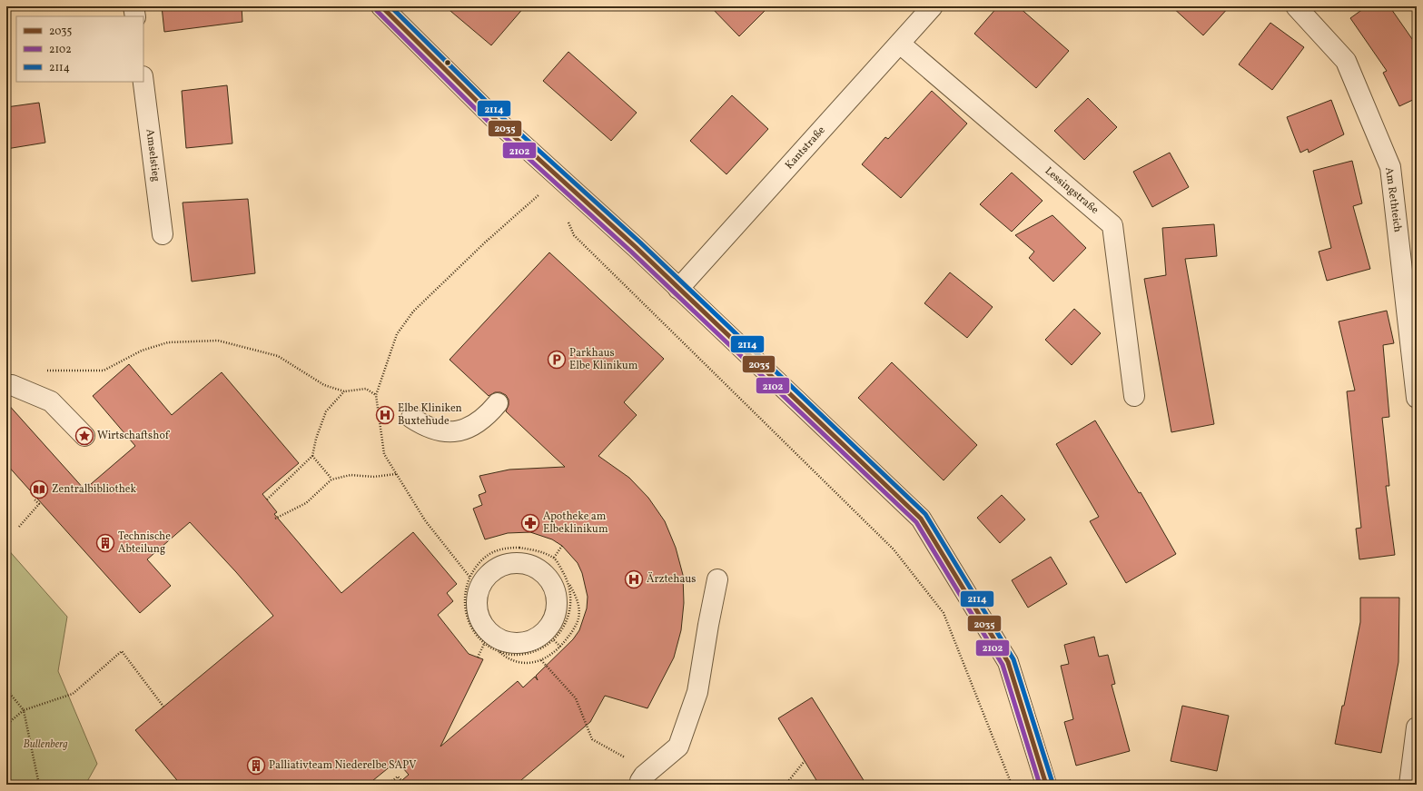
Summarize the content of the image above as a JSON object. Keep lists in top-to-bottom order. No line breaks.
{"streets":{"street":["Kantstraße","Amselstieg","Lessingstraße","Am Rethteich"]},"crossings":[["Kantstraße","Lessingstraße"]],"parks":["Bullenberg"],"places":{"parking":["Parkhaus Elbe Klinikum"],"hospital":["Elbe Kliniken Buxtehude","Ärztehaus"],"place":["Wirtschaftshof"],"library":["Zentralbibliothek"],"pharmacy":["Apotheke am Elbeklinikum"],"building":["Technische Abteilung","Palliativteam Niederelbe SAPV"]},"lines":["transit line 2035","transit line 2114","transit line 2102"],"legend":["2035","2102","2114"]}
